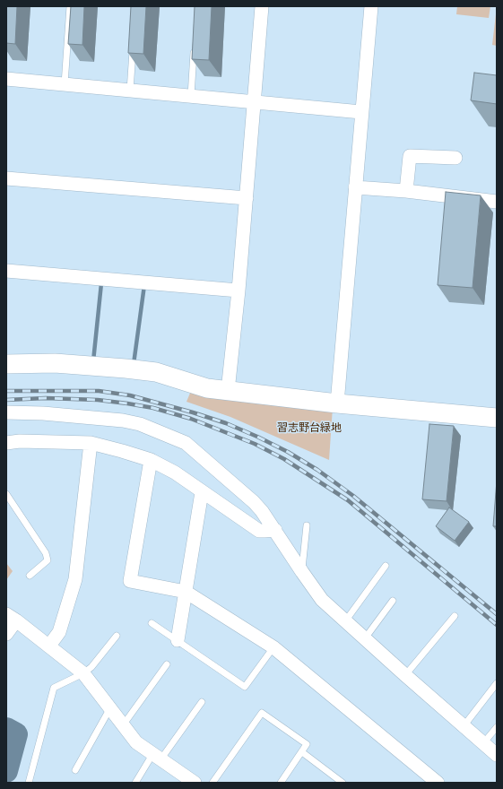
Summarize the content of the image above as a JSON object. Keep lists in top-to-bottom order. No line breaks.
{"parks":["習志野台緑地"]}
